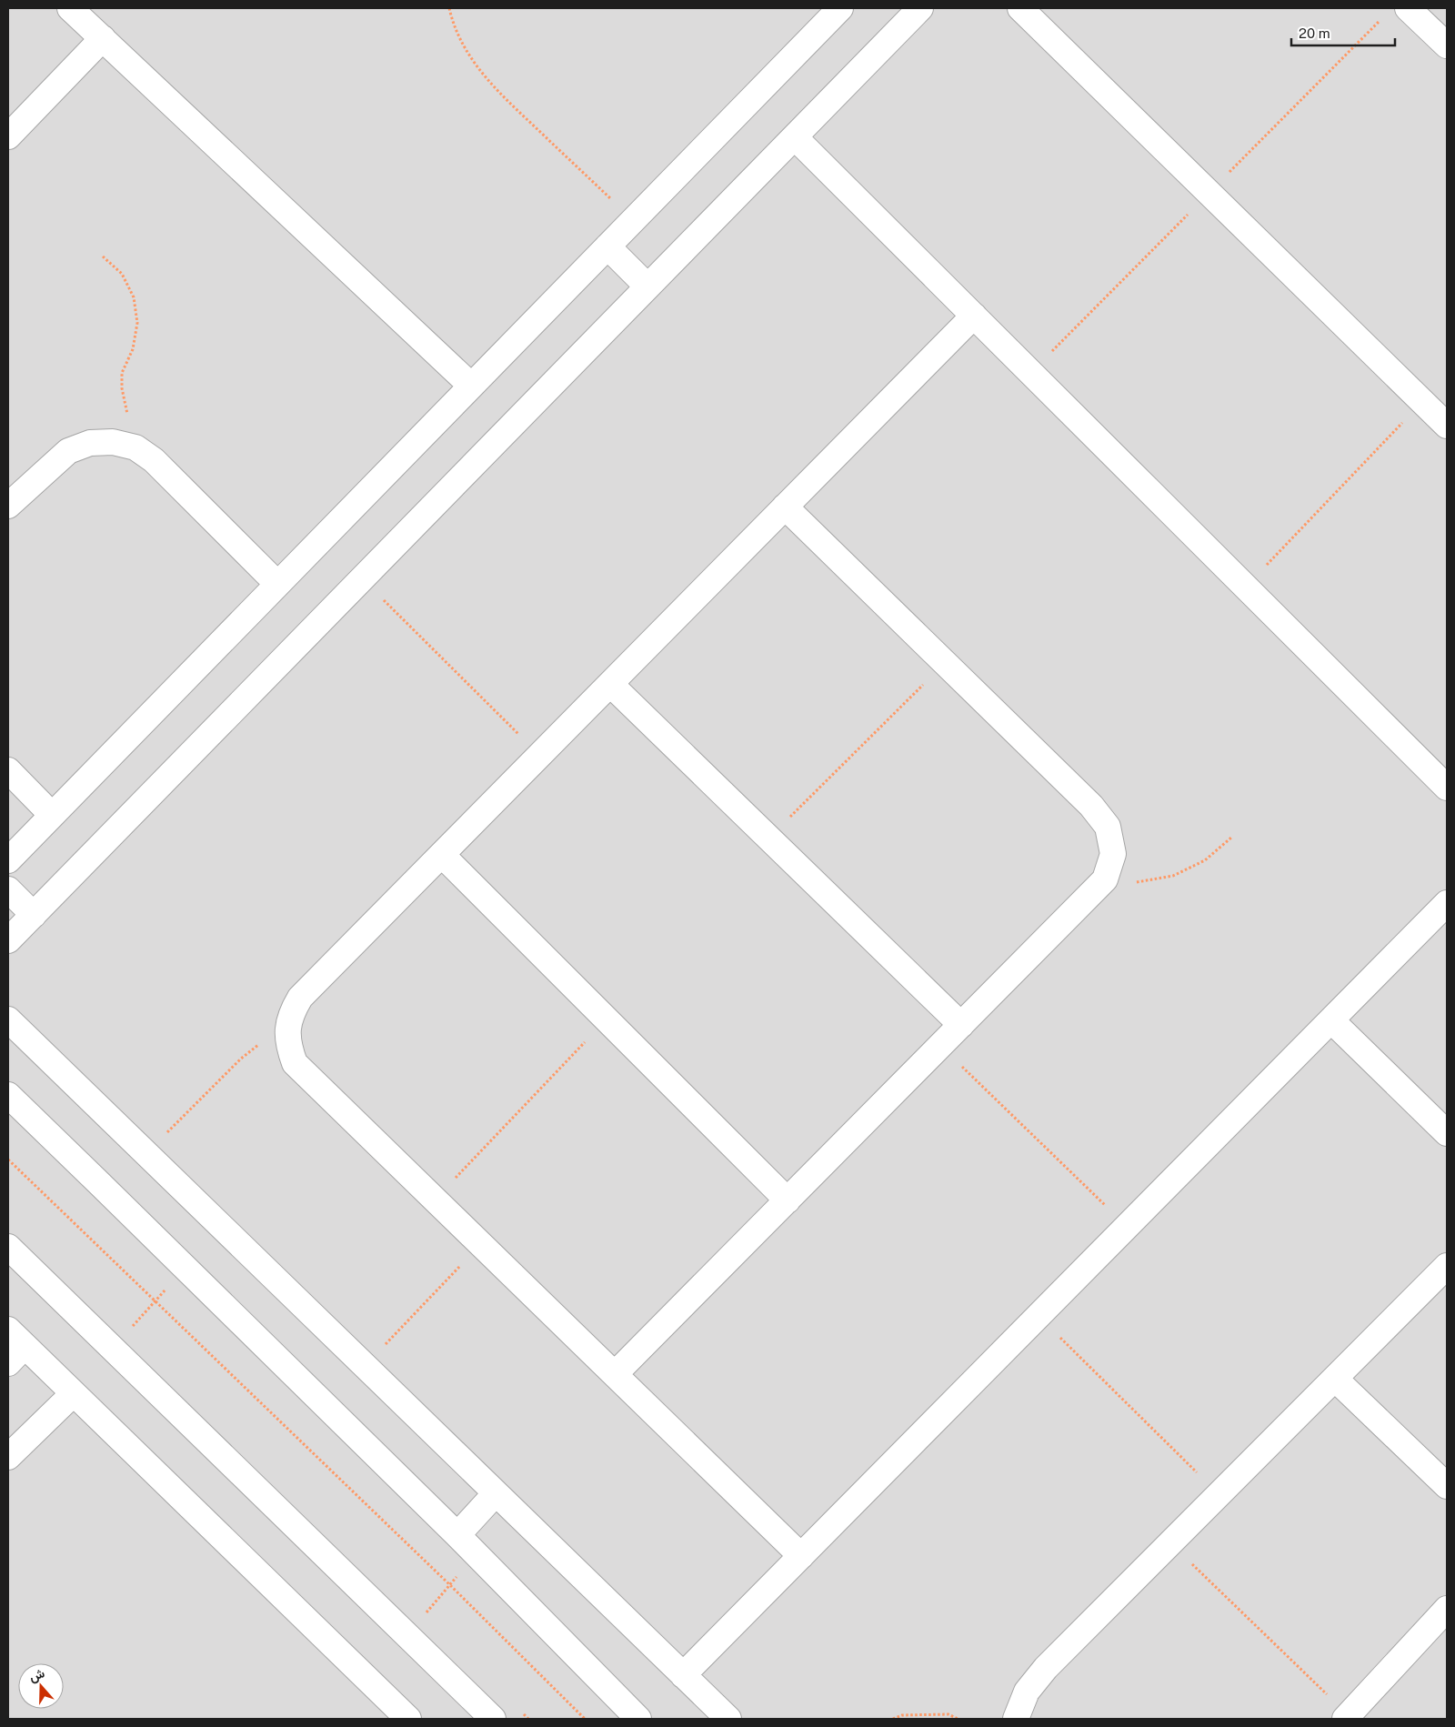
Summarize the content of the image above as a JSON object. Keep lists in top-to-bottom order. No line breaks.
{"scale_bar":"20 m","north":"top"}
